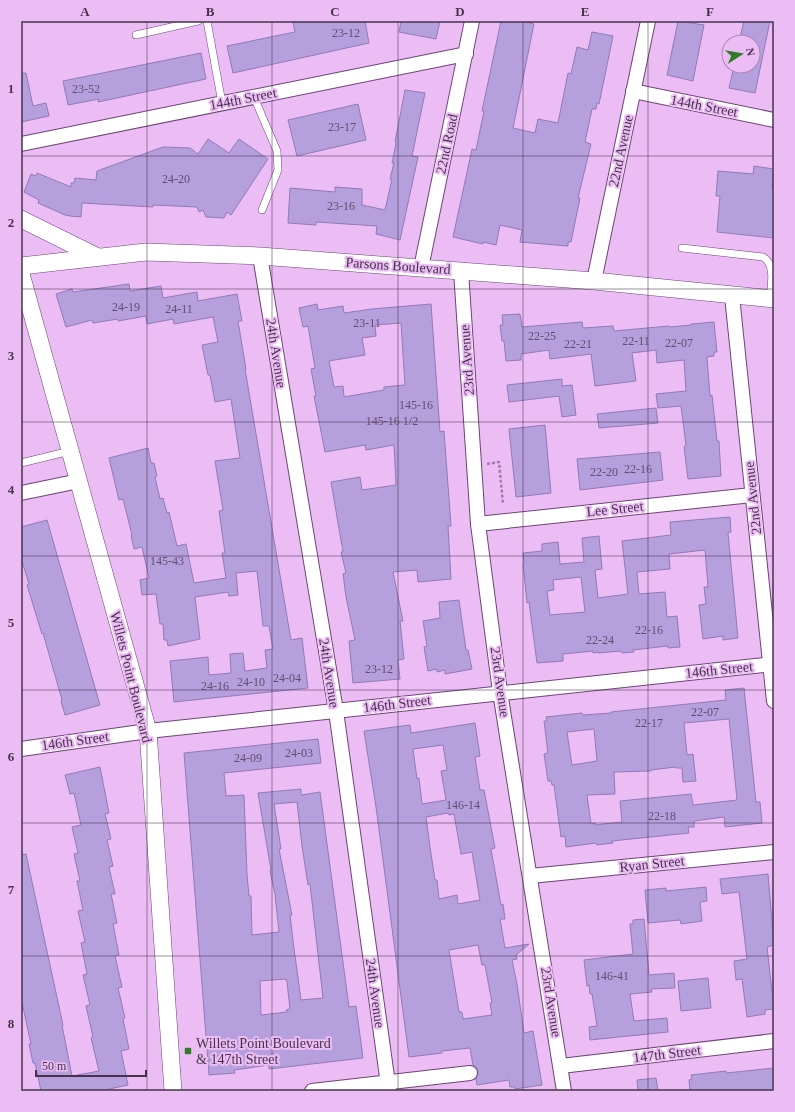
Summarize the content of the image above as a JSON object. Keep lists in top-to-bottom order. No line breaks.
{"streets":{"street":["144th Street","22nd Road","22nd Avenue","Parsons Boulevard","24th Avenue","23rd Avenue","Lee Street","146th Street","Willets Point Boulevard","Ryan Street","147th Street"]},"crossings":[["144th Street","22nd Road"],["144th Street","22nd Avenue"],["22nd Road","Parsons Boulevard"],["22nd Avenue","Parsons Boulevard"],["22nd Avenue","Lee Street"],["22nd Avenue","146th Street"],["Parsons Boulevard","24th Avenue"],["Parsons Boulevard","23rd Avenue"],["24th Avenue","146th Street"],["23rd Avenue","Lee Street"],["23rd Avenue","146th Street"],["23rd Avenue","Ryan Street"],["23rd Avenue","147th Street"],["146th Street","Willets Point Boulevard"]],"places":{"transit":["Willets Point Boulevard & 147th Street"]},"house_numbers":["23-12","23-52","23-17","24-20","23-16","24-19","24-11","23-11","22-25","22-11","22-07","22-21","145-16","145-16 1/2","22-16","22-20","145-43","22-16","22-24","23-12","24-04","24-10","24-16","22-07","22-17","24-03","24-09","146-14","22-18","146-41"],"scale_bar":"50 m","north":"right","grid":{"columns":["A","B","C","D","E","F"],"rows":["1","2","3","4","5","6","7","8"]}}
